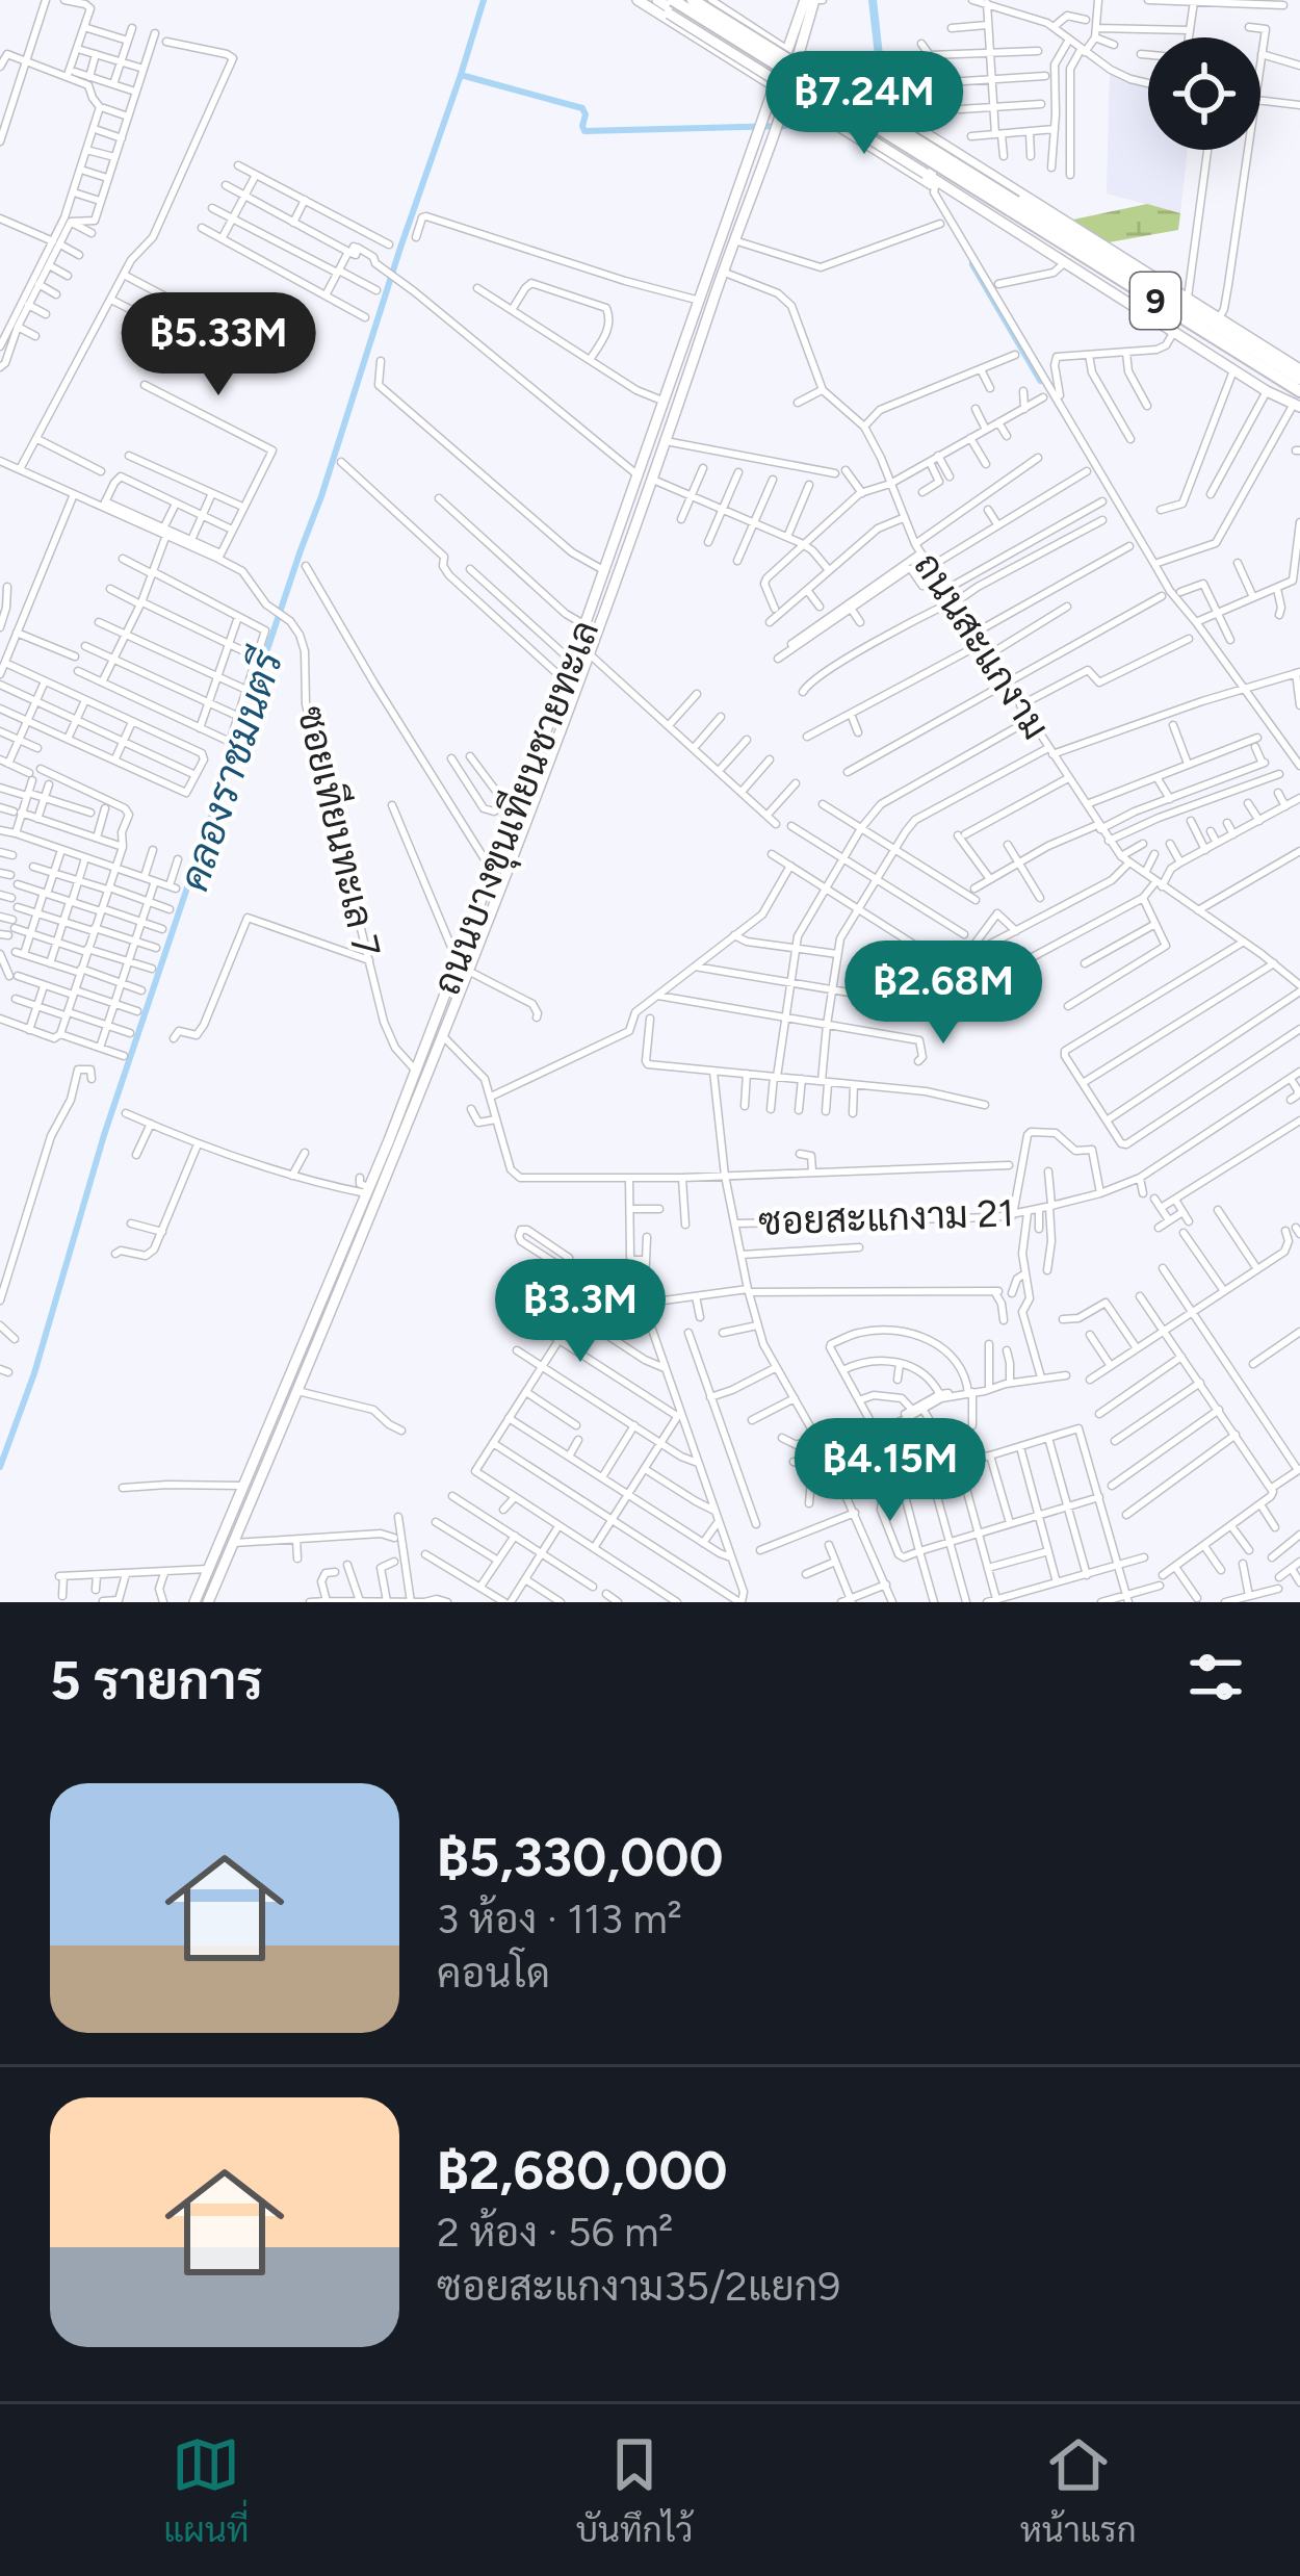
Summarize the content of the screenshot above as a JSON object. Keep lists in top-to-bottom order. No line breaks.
{"streets":{"highway":["9"],"main road":["ถนนบางขุนเทียนชายทะเล"],"street":["ถนนสะแกงาม","ซอยเทียนทะเล 7","ซอยสะแกงาม 21"]},"crossings":[["ถนนสะแกงาม","ถนนบางขุนเทียนชายทะเล"],["ถนนบางขุนเทียนชายทะเล","ซอยเทียนทะเล 7"]],"water":["คลองราชมนตรี"],"page":{"price":["฿7.24M","฿5.33M","฿2.68M","฿3.3M","฿4.15M"],"heading":"5 รายการ","list":[{"name":"฿5,330,000","note":"3 ห้อง · 113 m² · คอนโด"},{"name":"฿2,680,000","note":"2 ห้อง · 56 m² · ซอยสะแกงาม35/2แยก9"}],"tabs":["แผนที่","บันทึกไว้","หน้าแรก"]}}
